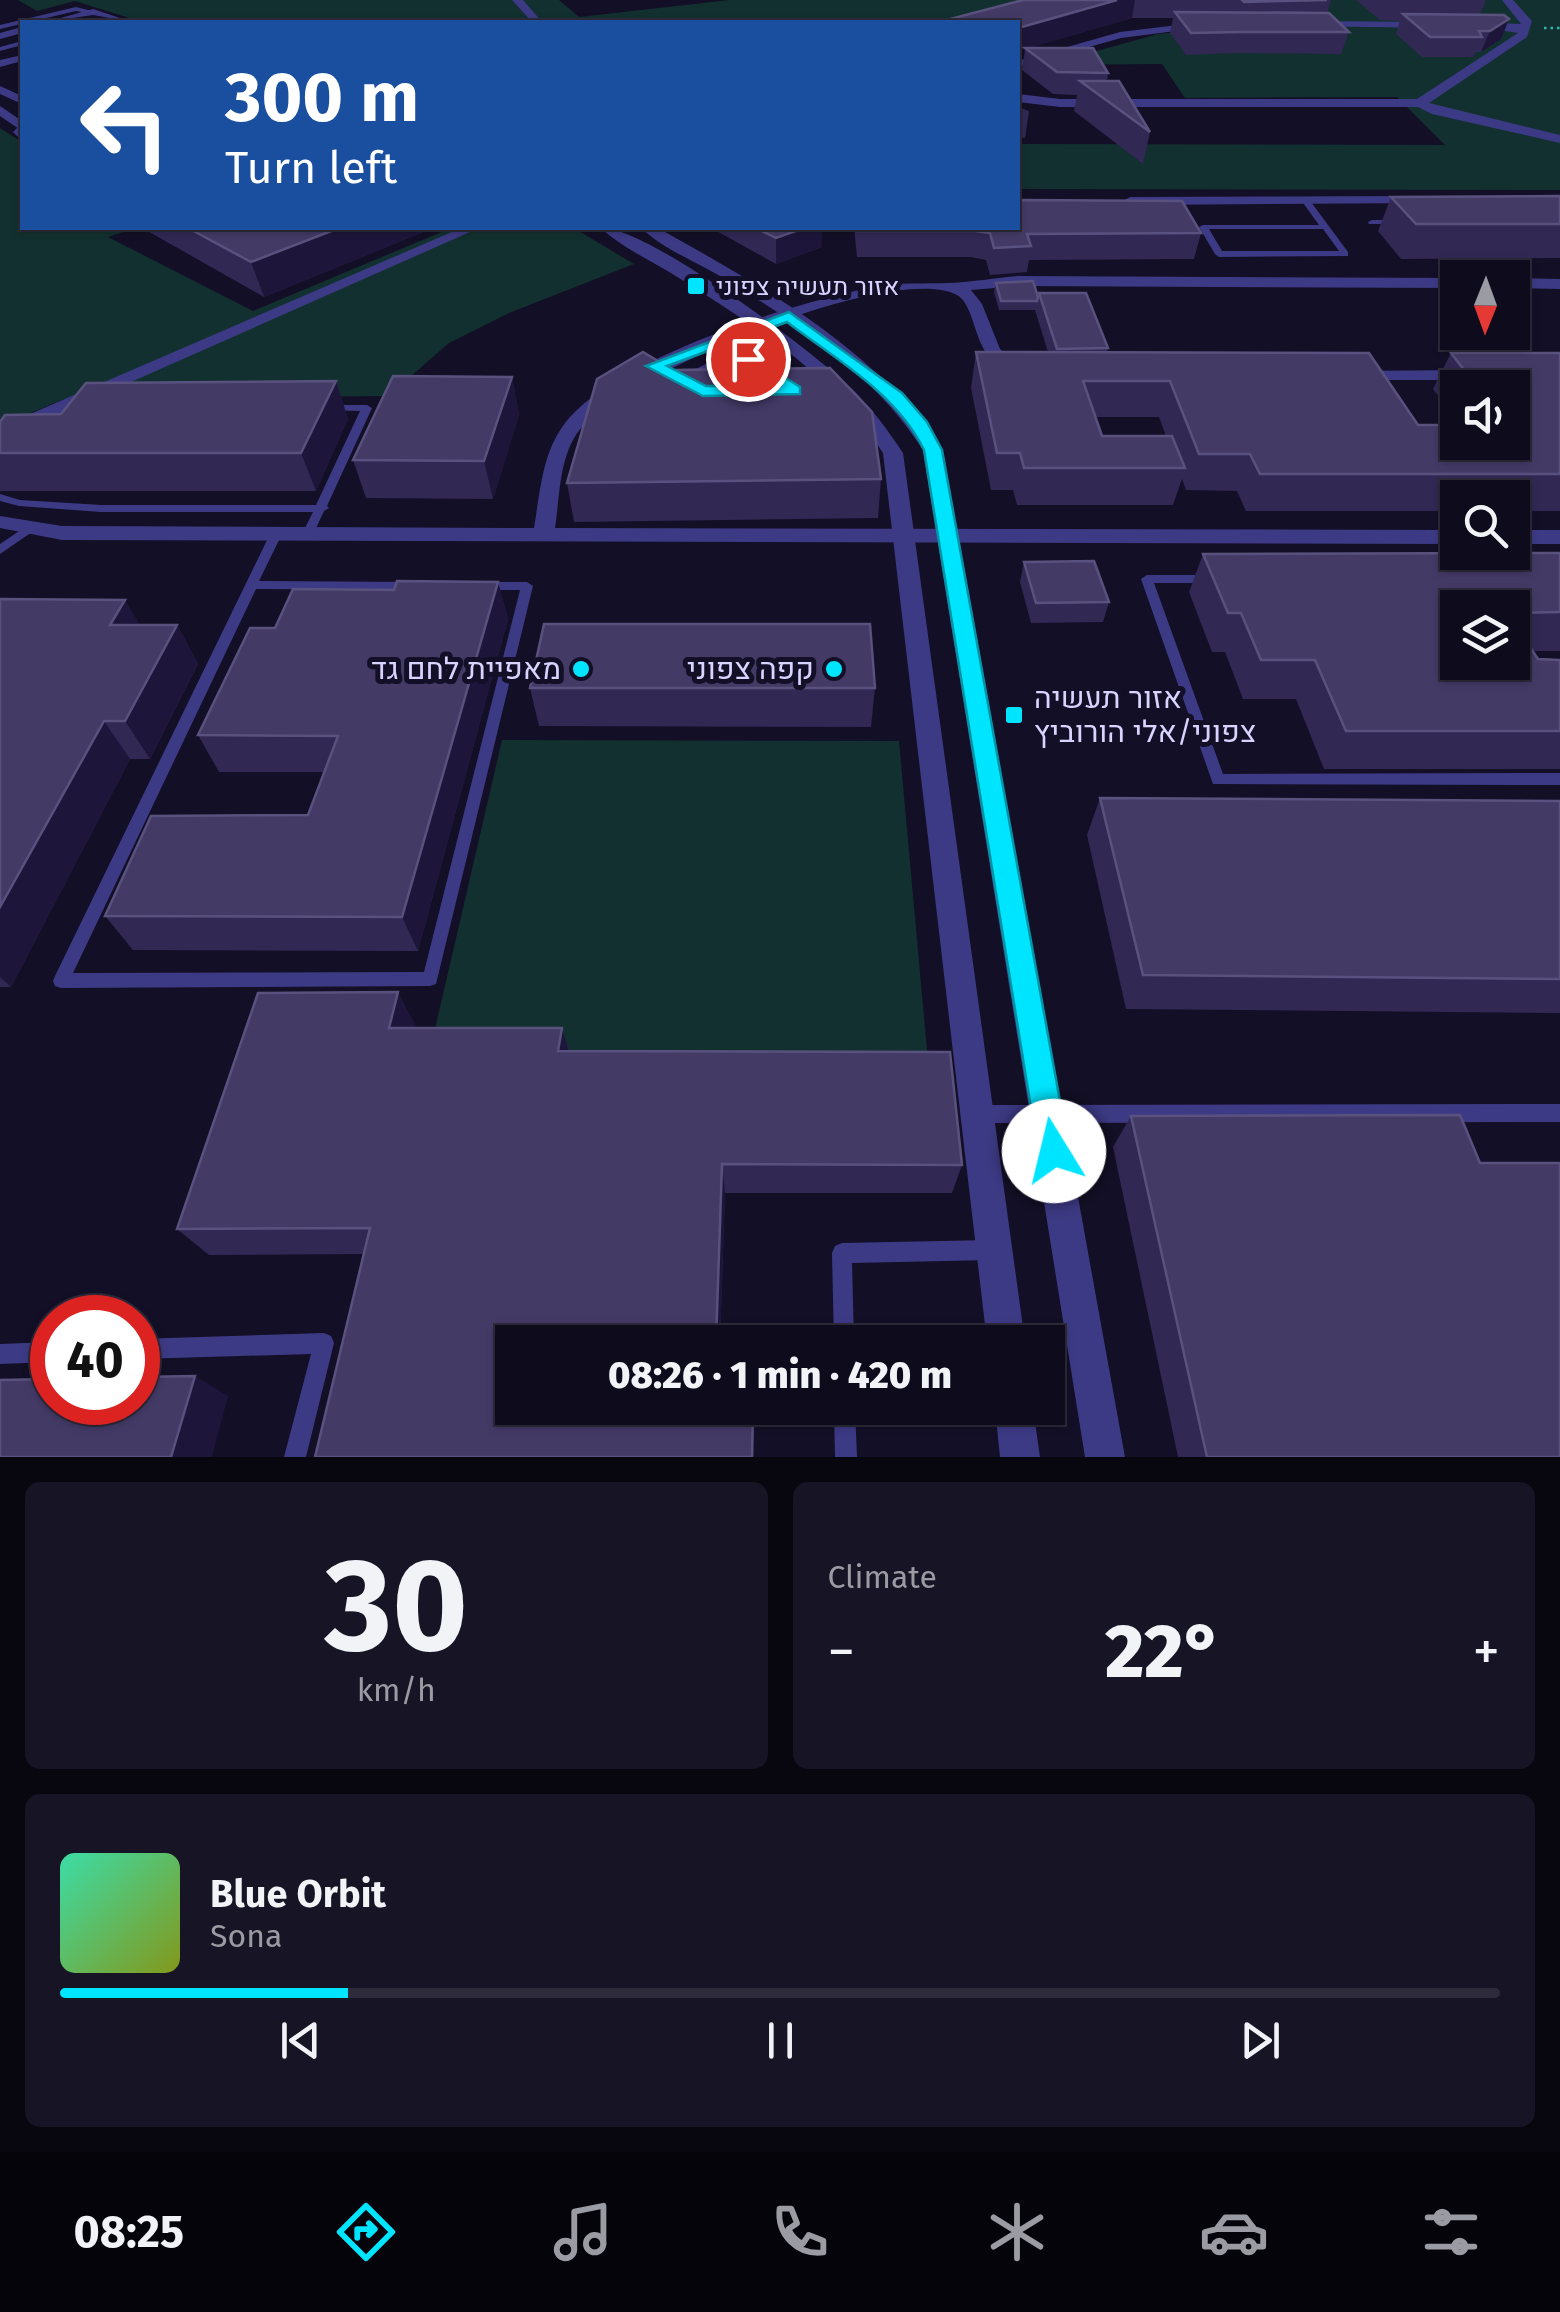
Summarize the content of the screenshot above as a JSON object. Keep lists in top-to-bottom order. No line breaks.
{"places":{"transit":["אזור תעשיה צפוני","אזור תעשיה צפוני/אלי הורוביץ"],"other":["מאפיית לחם גד","קפה צפוני"]},"north":"bottom","page":{"turn":["300 m","Turn left"],"limit":"40","trip":"08:26 · 1 min · 420 m","tile":[["30","km/h"],"Climate"],"heat":["−","22°","+"],"song":["Blue Orbit","Sona"],"tabs":"08:25"}}
